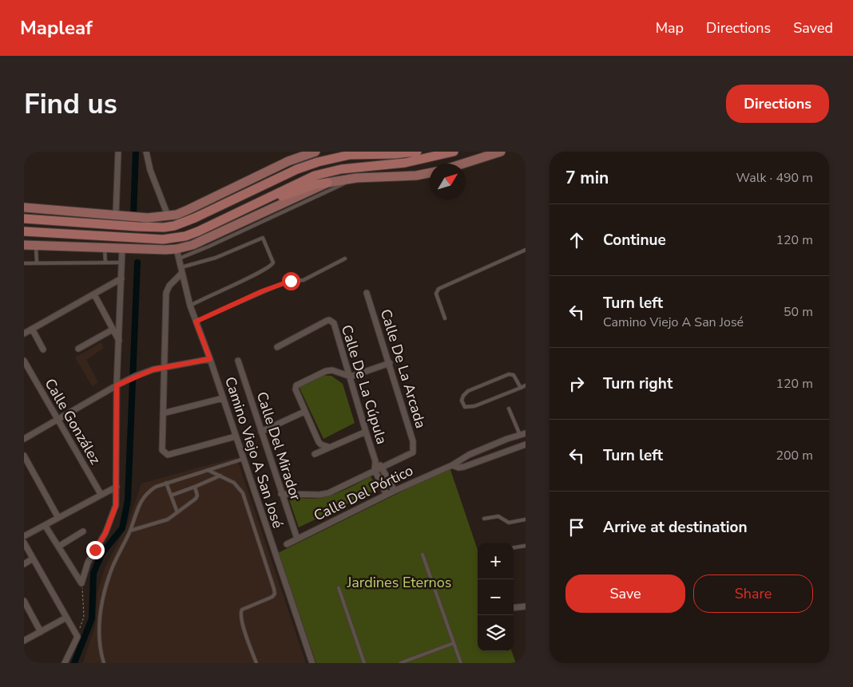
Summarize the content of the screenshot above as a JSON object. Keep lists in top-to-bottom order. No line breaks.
{"streets":{"street":["Calle De La Arcada","Calle De La Cúpula","Calle González","Calle Del Mirador","Camino Viejo A San José","Calle Del Pórtico"]},"crossings":[["Calle De La Arcada","Calle De La Cúpula"],["Calle De La Cúpula","Calle Del Pórtico"],["Calle Del Mirador","Calle Del Pórtico"]],"parks":["Jardines Eternos"],"north":"top right","page":{"header":"Mapleaf","nav":["Map","Directions","Saved"],"buttons":["Directions",["Save","Share"]],"title":"Find us","heading":["7 min","Walk · 490 m"],"list":[["Continue","120 m"],["Turn left","Camino Viejo A San José","50 m"],["Turn right","120 m"],["Turn left","200 m"],"Arrive at destination"],"map_buttons":["+","−"]}}
